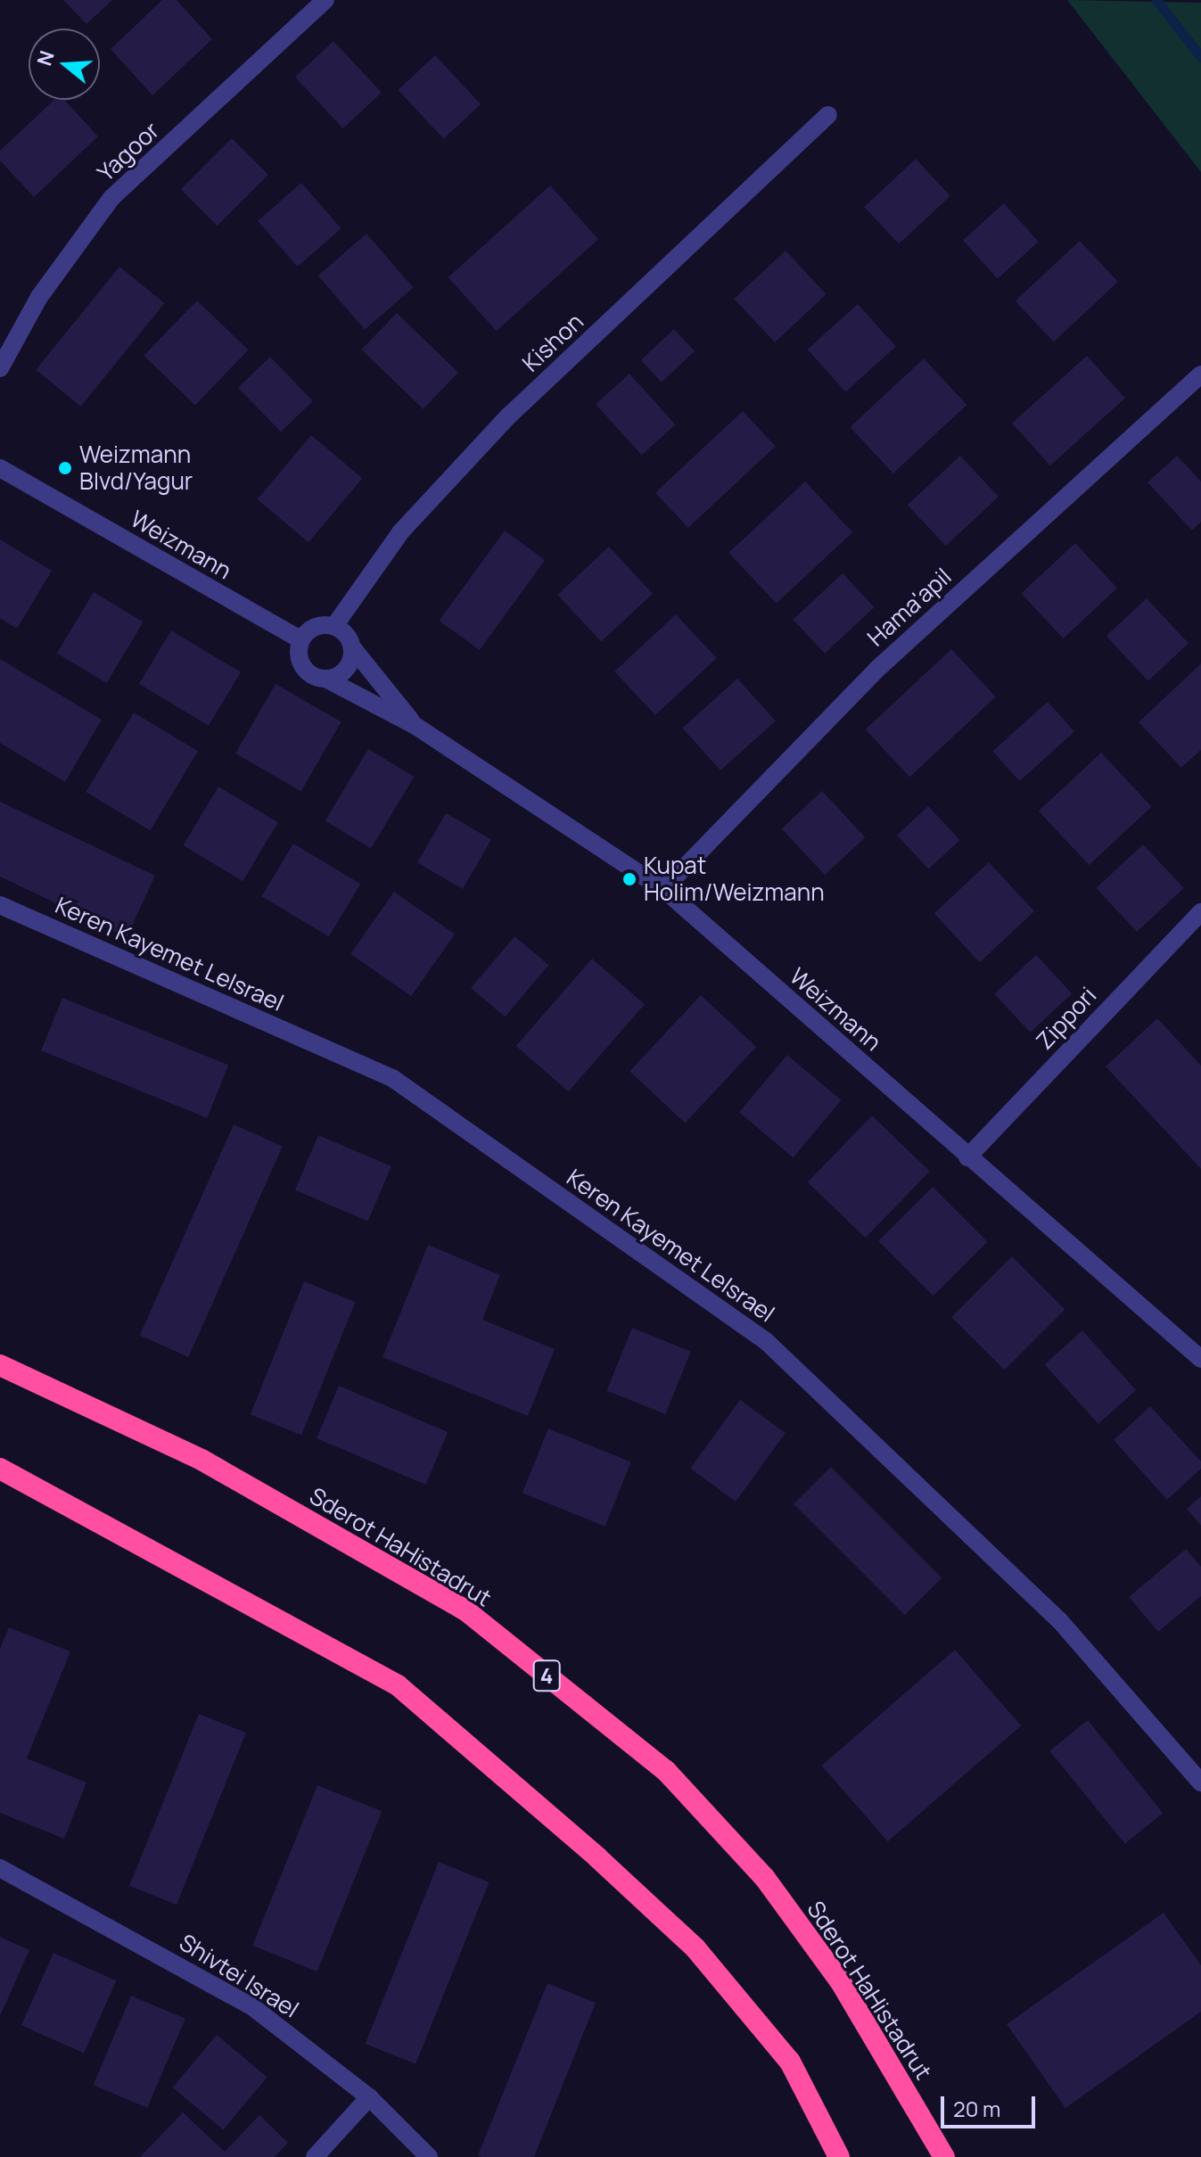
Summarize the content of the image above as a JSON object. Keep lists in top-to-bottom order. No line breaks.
{"streets":{"highway":["Sderot HaHistadrut","4"],"street":["Yagoor","Kishon","Weizmann","Hama'apil","Keren Kayemet LeIsrael","Zippori","Shivtei Israel"]},"crossings":[["Kishon","Weizmann"],["Weizmann","Hama'apil"],["Weizmann","Zippori"]],"places":["Weizmann Blvd/Yagur","Kupat Holim/Weizmann"],"scale_bar":"20 m","north":"left"}
